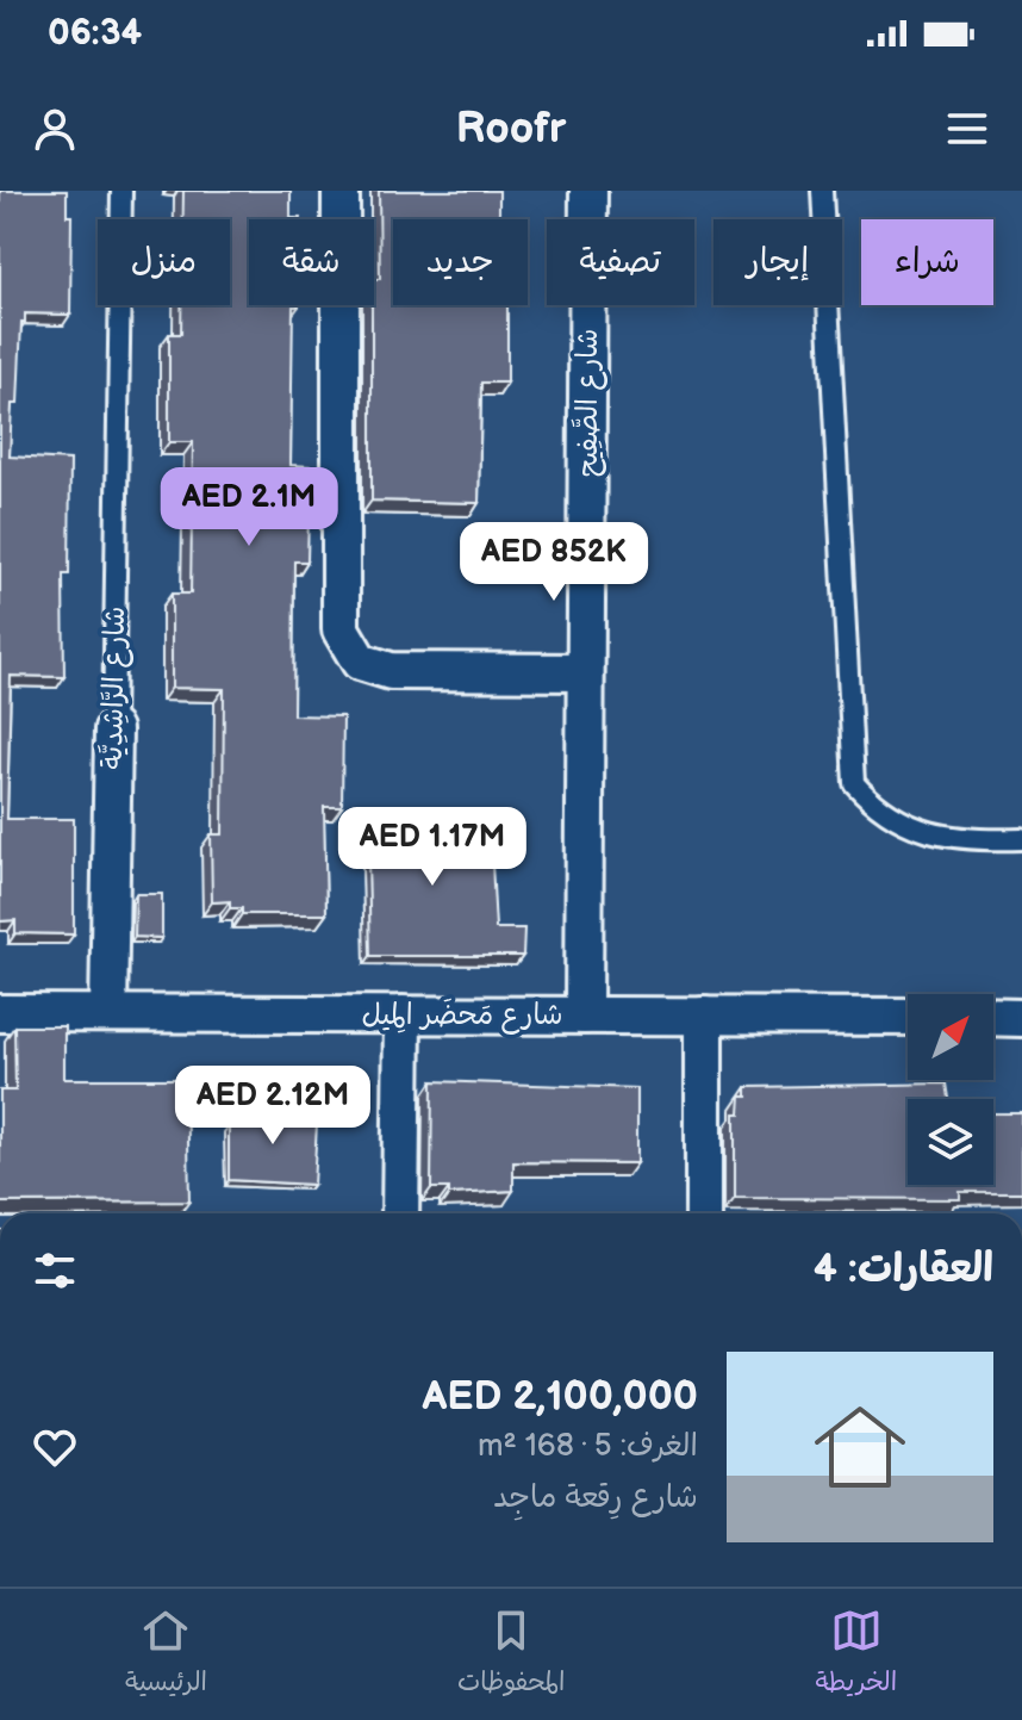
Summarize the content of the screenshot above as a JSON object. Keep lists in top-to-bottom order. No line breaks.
{"streets":{"street":["شارع الصَّفِيح","شارع الرَّاشِدِيَّة","شارع مَحضَر المِيل"]},"crossings":[["شارع الصَّفِيح","شارع مَحضَر المِيل"],["شارع الرَّاشِدِيَّة","شارع مَحضَر المِيل"]],"north":"top right","page":{"status":"06:34","header":"Roofr","chip":["شراء","إيجار","تصفية","جديد","شقة","منزل"],"price":["AED 2.1M","AED 852K","AED 1.17M","AED 2.12M"],"heading":"العقارات: 4","list":[{"name":"AED 2,100,000","note":"الغرف: 5 · 168 m² · شارع رِقعة ماجِد"}],"tabs":["الخريطة","المحفوظات","الرئيسية"]}}
